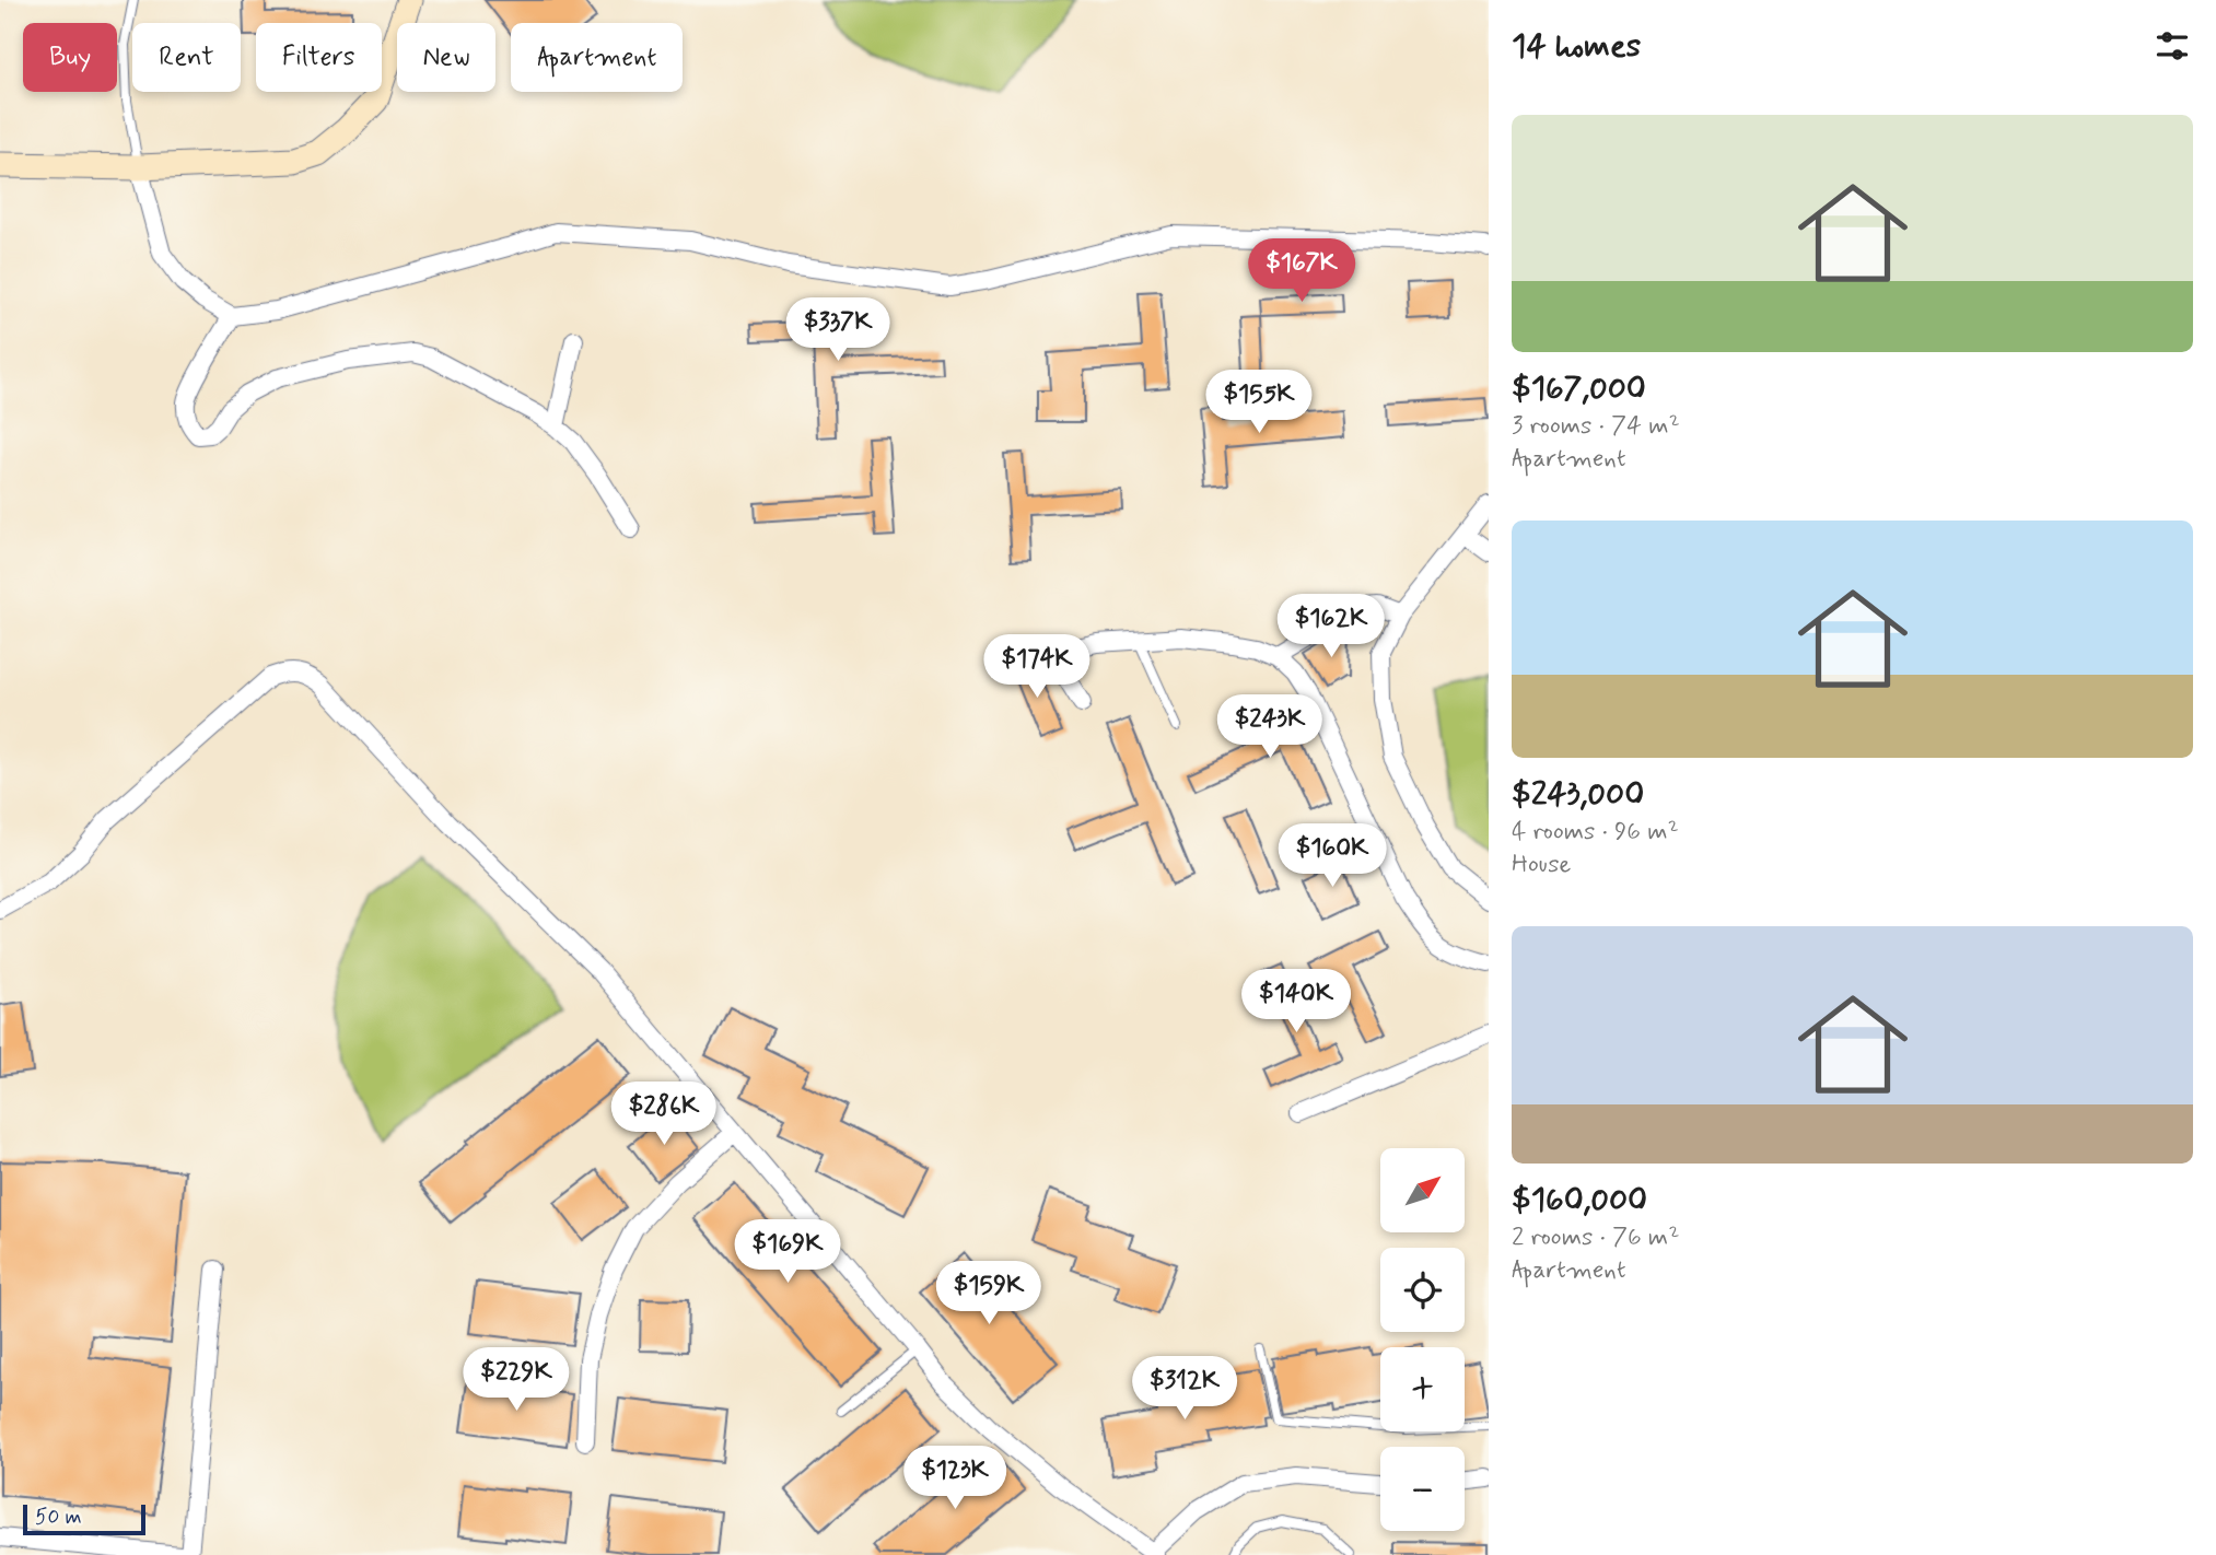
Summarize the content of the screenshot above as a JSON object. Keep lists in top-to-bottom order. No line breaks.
{"scale_bar":"50 m","north":"top right","page":{"heading":"14 homes","chip":["Buy","Rent","Filters","New","Apartment"],"list":[{"name":"$167,000","note":"3 rooms · 74 m² · Apartment"},{"name":"$243,000","note":"4 rooms · 96 m² · House"},{"name":"$160,000","note":"2 rooms · 76 m² · Apartment"}],"price":["$167K","$337K","$155K","$162K","$174K","$243K","$160K","$140K","$286K","$169K","$159K","$229K","$312K","$123K"],"map_buttons":["+","−"],"scale":"50 m"}}
